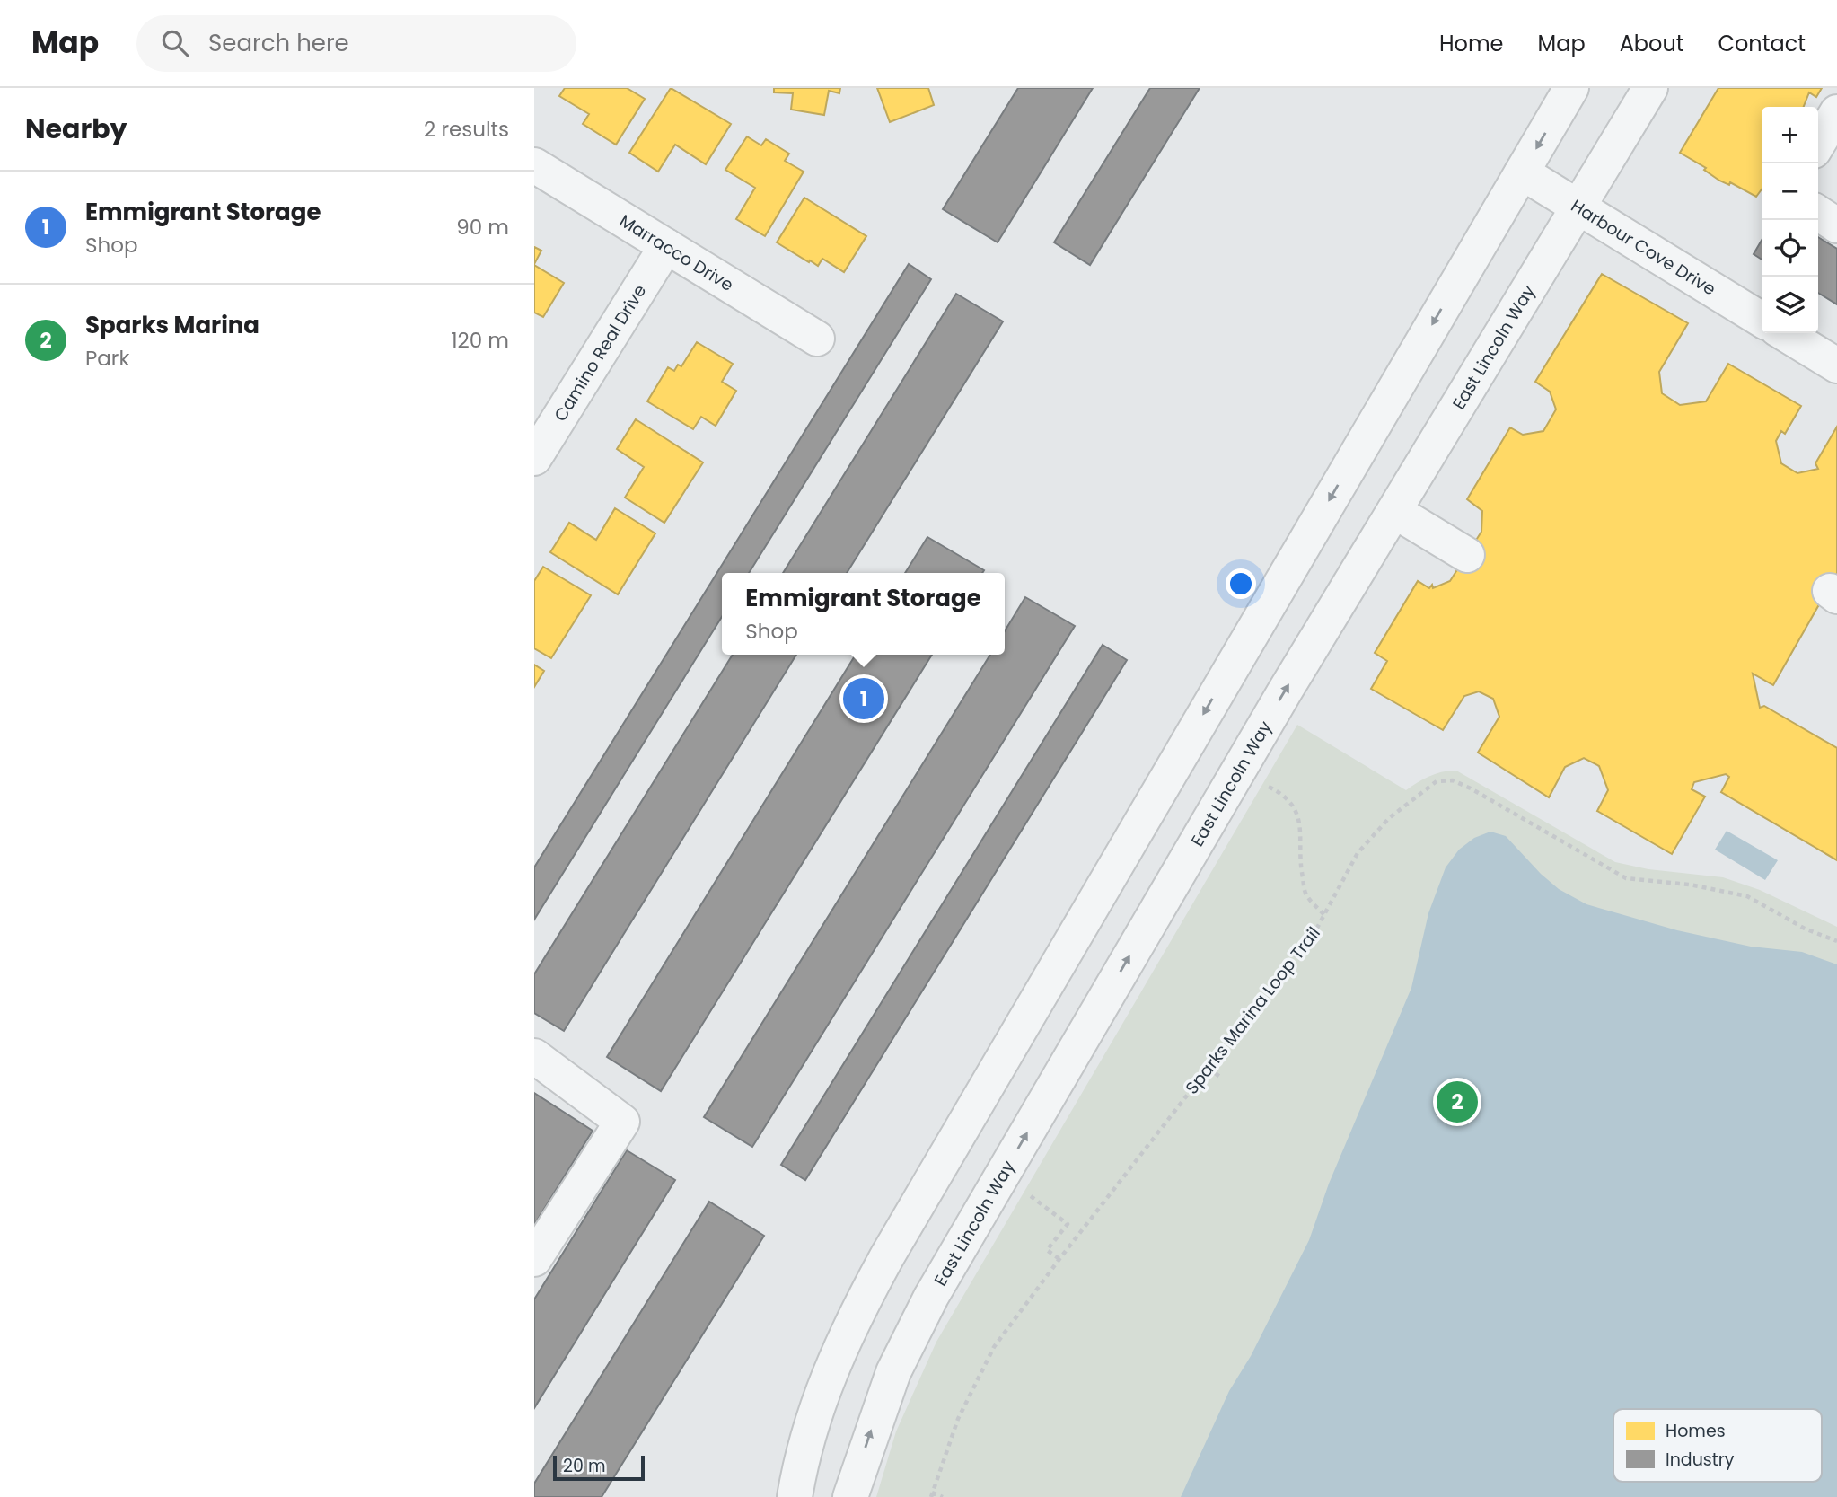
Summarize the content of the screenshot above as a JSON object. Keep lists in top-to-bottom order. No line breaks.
{"streets":{"street":["Harbour Cove Drive","Marracco Drive","East Lincoln Way","Camino Real Drive"],"path":["Sparks Marina Loop Trail"]},"crossings":[["Harbour Cove Drive","East Lincoln Way"],["Marracco Drive","Camino Real Drive"]],"legend":["Homes","Industry"],"scale_bar":"20 m","page":{"header":"Map","search":"Search here","nav":["Home","Map","About","Contact"],"heading":["Nearby","2 results"],"map_buttons":["+","−"],"list":[{"mark":"1","name":"Emmigrant Storage","note":"Shop","value":"90 m"},{"mark":"2","name":"Sparks Marina","note":"Park","value":"120 m"}],"popup":["Emmigrant Storage","Shop"],"pins":["1","2"],"scale":"20 m"}}
